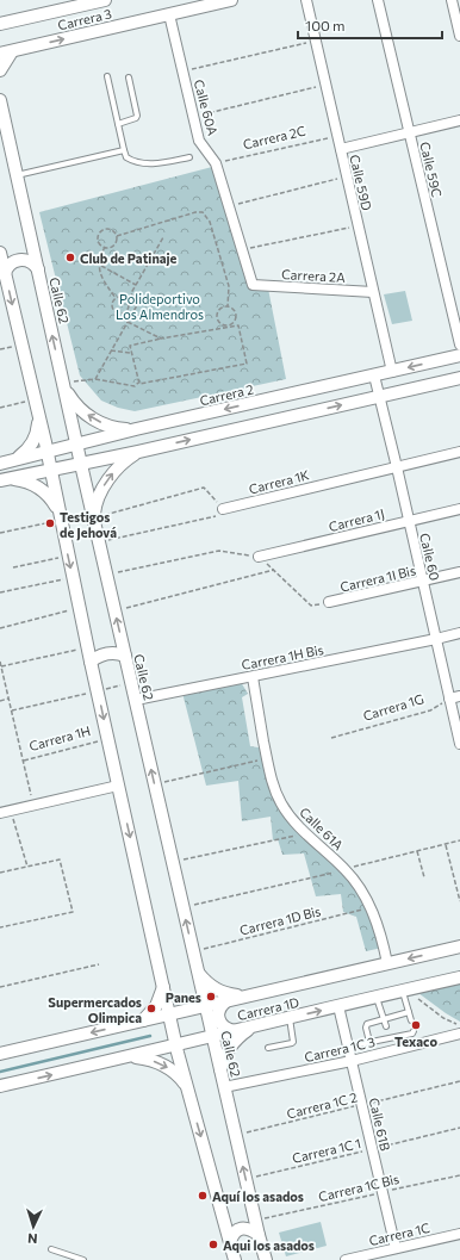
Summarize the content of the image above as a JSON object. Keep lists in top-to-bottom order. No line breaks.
{"streets":{"street":["Carrera 3","Calle 60A","Calle 59C","Calle 59D","Carrera 2A","Calle 62","Carrera 2","Carrera 1K","Carrera 1J","Calle 60","Carrera 1I Bis","Carrera 1H Bis","Calle 61A","Carrera 1D","Carrera 1C 3","Calle 61B","Carrera 1C"],"path":["Carrera 2C","Carrera 1G","Carrera 1H","Carrera 1D Bis","Carrera 1C 2","Carrera 1C 1","Carrera 1C Bis"]},"crossings":[["Carrera 3","Calle 60A"],["Calle 60A","Carrera 2C"],["Calle 60A","Carrera 2A"],["Carrera 2C","Calle 59D"],["Calle 59D","Carrera 2A"],["Calle 59D","Carrera 2"],["Calle 62","Carrera 2"],["Calle 62","Carrera 1H Bis"],["Calle 62","Carrera 1D Bis"],["Calle 62","Carrera 1D"],["Calle 62","Carrera 1C 3"],["Carrera 2","Calle 60"],["Carrera 1K","Calle 60"],["Carrera 1J","Calle 60"],["Calle 60","Carrera 1I Bis"],["Calle 60","Carrera 1H Bis"],["Calle 60","Carrera 1G"],["Carrera 1H Bis","Calle 61A"],["Calle 61A","Carrera 1D Bis"],["Calle 61A","Carrera 1D"],["Carrera 1D","Calle 61B"],["Carrera 1C 3","Calle 61B"],["Carrera 1C 2","Calle 61B"],["Calle 61B","Carrera 1C 1"],["Calle 61B","Carrera 1C Bis"],["Calle 61B","Carrera 1C"]],"parks":["Polideportivo Los Almendros"],"places":["Club de Patinaje","Testigos de Jehová","Panes","Supermercados Olimpica","Texaco","Aquí los asados","Aqui los asados"],"scale_bar":"100 m","north":"bottom"}
